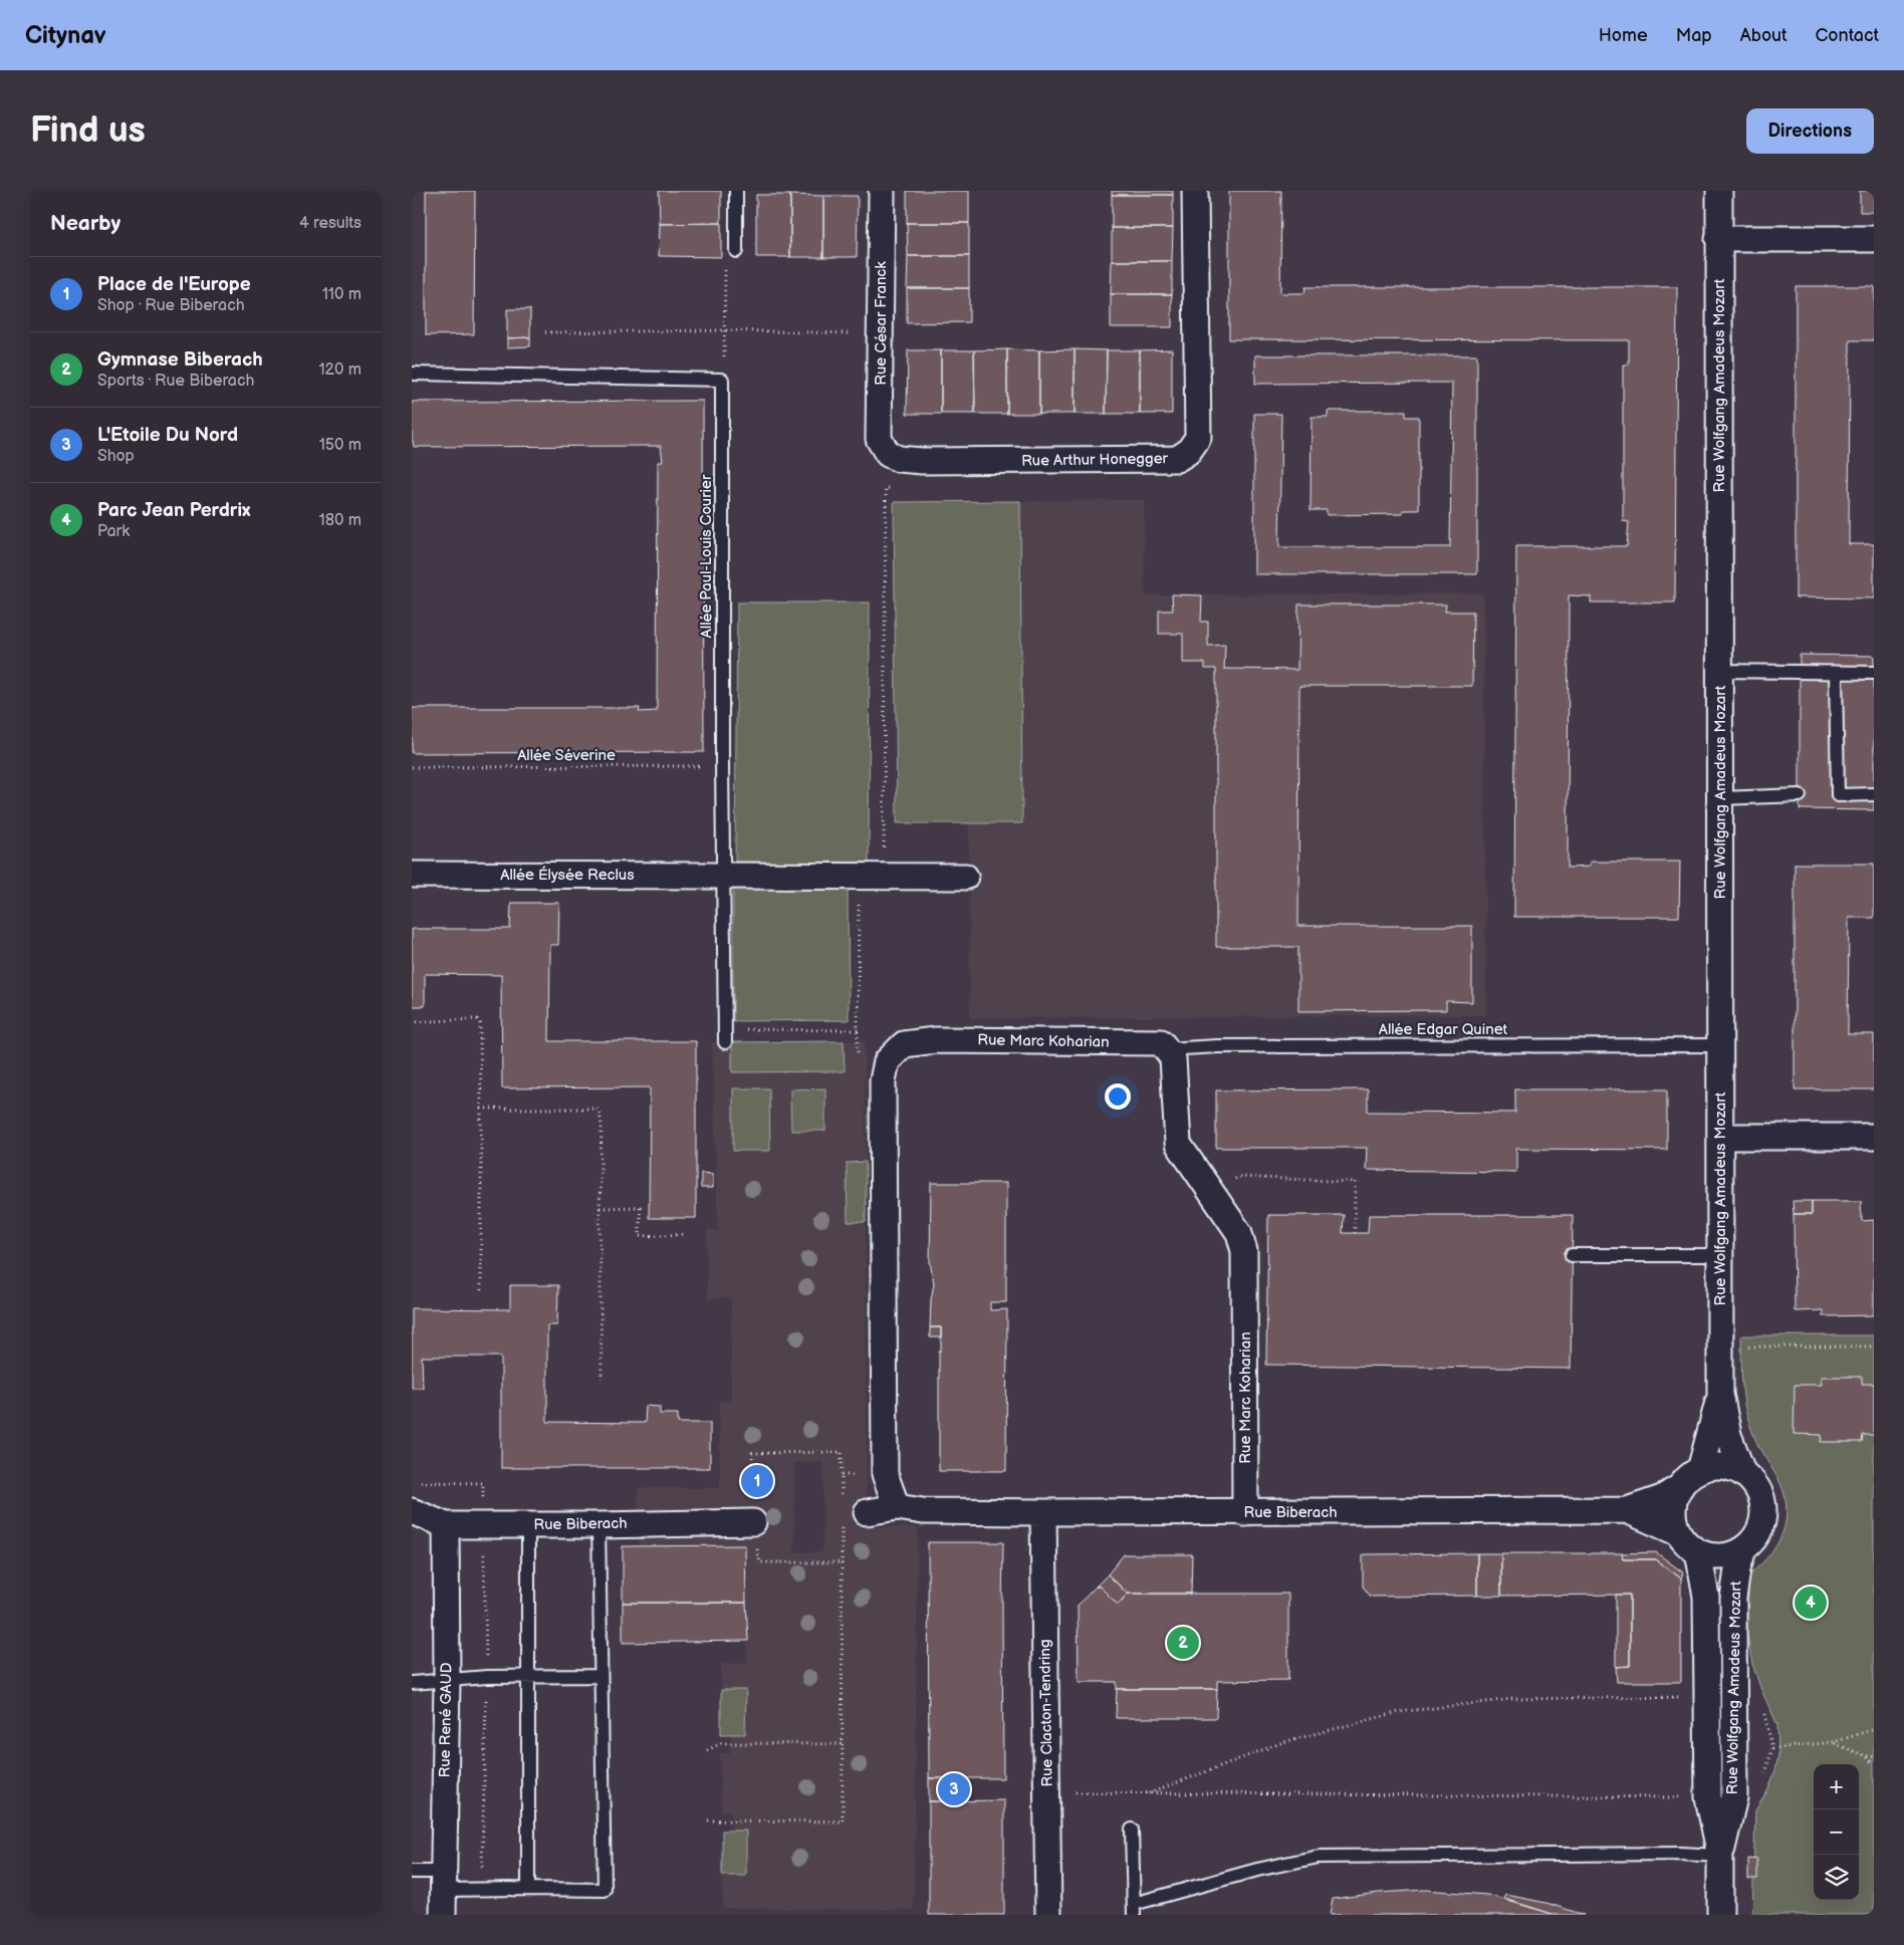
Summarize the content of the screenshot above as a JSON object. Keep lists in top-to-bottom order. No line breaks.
{"streets":{"street":["Rue César Franck","Rue Wolfgang Amadeus Mozart","Rue Arthur Honegger","Allée Élysée Reclus","Rue Marc Koharian","Rue Biberach","Rue Clacton-Tendring","Rue René GAUD"],"lane":["Allée Paul-Louis Courier","Allée Edgar Quinet"],"path":["Allée Séverine"]},"crossings":[["Rue César Franck","Rue Arthur Honegger"],["Rue Wolfgang Amadeus Mozart","Allée Edgar Quinet"],["Rue Wolfgang Amadeus Mozart","Rue Biberach"],["Allée Paul-Louis Courier","Allée Séverine"],["Allée Paul-Louis Courier","Allée Élysée Reclus"],["Allée Edgar Quinet","Rue Marc Koharian"],["Rue Marc Koharian","Rue Biberach"],["Rue Biberach","Rue Clacton-Tendring"],["Rue Biberach","Rue René GAUD"]],"page":{"header":"Citynav","nav":["Home","Map","About","Contact"],"buttons":"Directions","title":"Find us","heading":["Nearby","4 results"],"list":[{"mark":"1","name":"Place de l'Europe","note":"Shop · Rue Biberach","value":"110 m"},{"mark":"2","name":"Gymnase Biberach","note":"Sports · Rue Biberach","value":"120 m"},{"mark":"3","name":"L'Etoile Du Nord","note":"Shop","value":"150 m"},{"mark":"4","name":"Parc Jean Perdrix","note":"Park","value":"180 m"}],"pins":["1","4","2","3"],"map_buttons":["+","−"]}}
